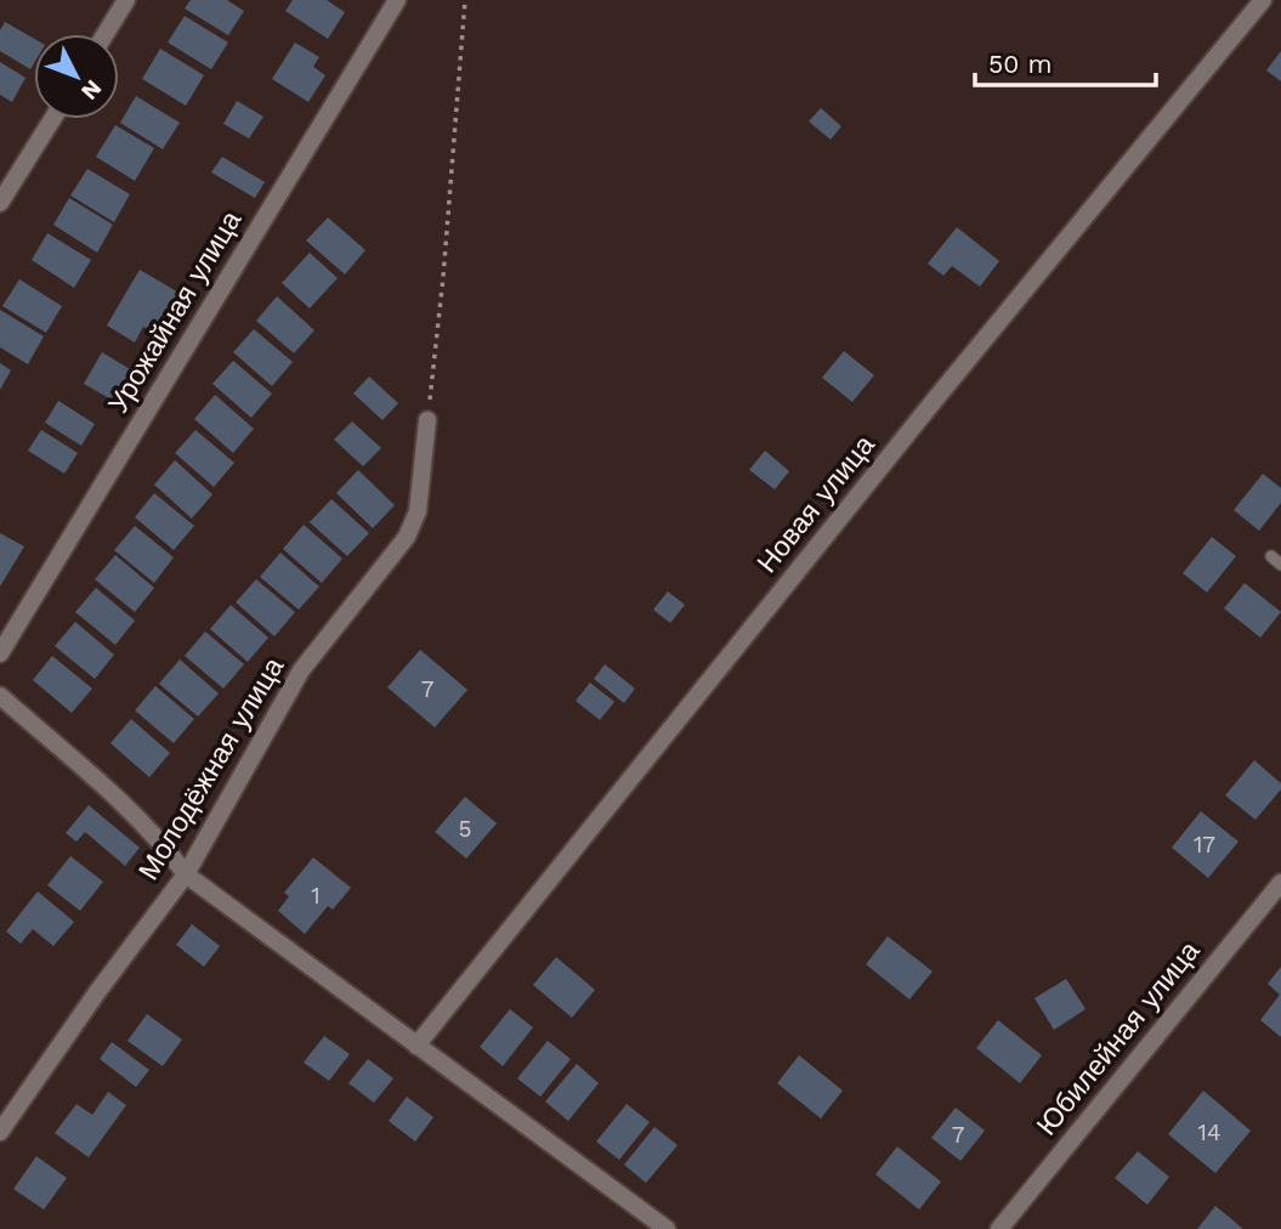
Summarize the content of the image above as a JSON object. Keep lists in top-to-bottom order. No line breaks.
{"streets":{"street":["Урожайная улица","Новая улица","Молодёжная улица","Юбилейная улица"]},"house_numbers":["7","5","17","1","14","7"],"scale_bar":"50 m","north":"bottom right"}
